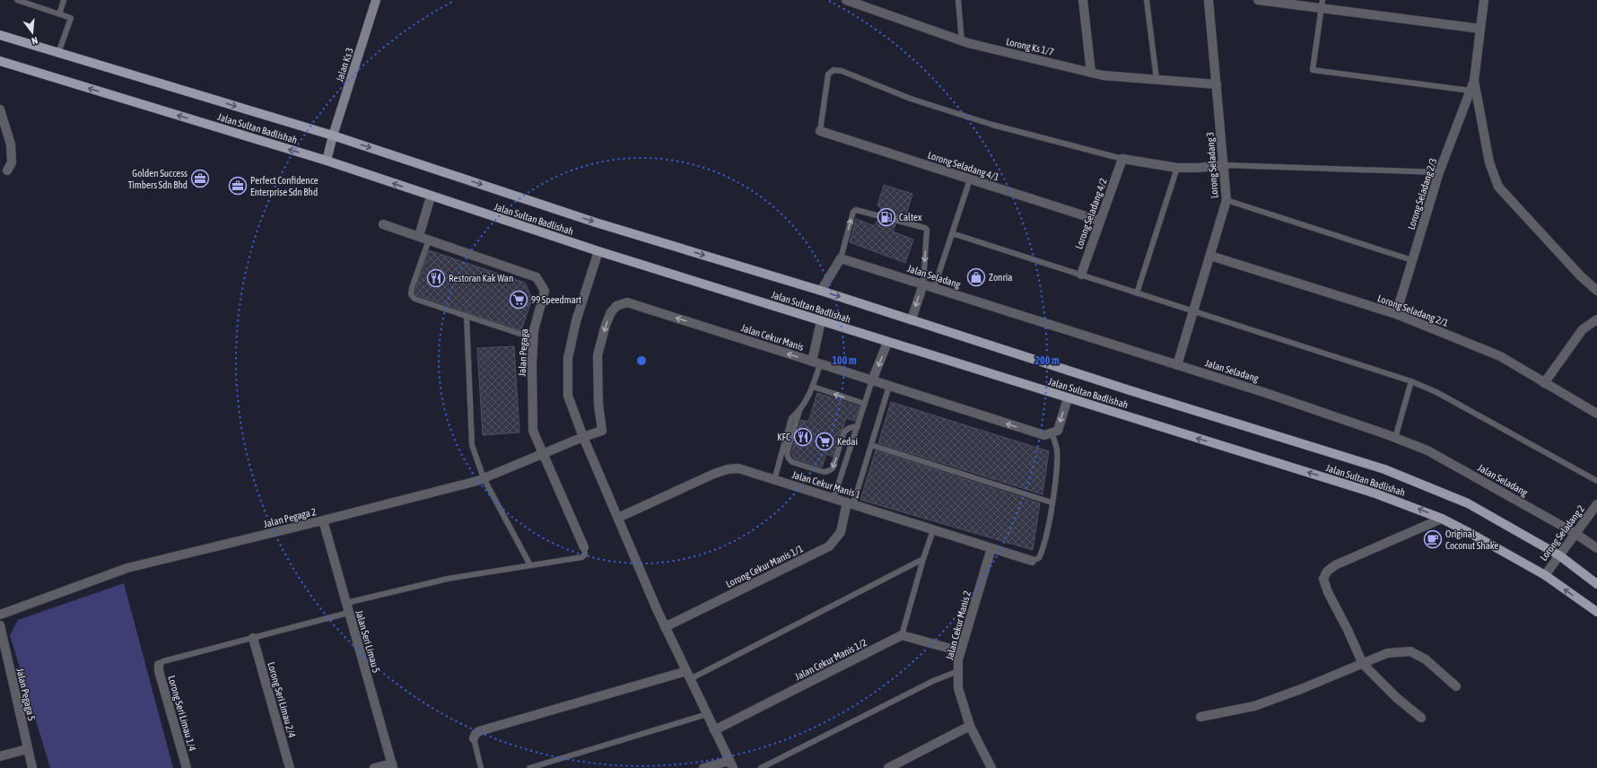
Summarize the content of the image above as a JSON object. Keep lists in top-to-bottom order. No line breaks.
{"streets":{"main road":["Jalan Sultan Badlishah"],"street":["Lorong Ks 1/7","Jalan Ks 3","Lorong Seladang 3","Lorong Seladang 4/1","Lorong Seladang 2/3","Lorong Seladang 4/2","Jalan Seladang","Lorong Seladang 2/1","Jalan Cekur Manis","Jalan Pegaga","Jalan Cekur Manis 1","Jalan Pegaga 2","Lorong Seladang 2","Lorong Cekur Manis 1/1","Jalan Cekur Manis 2","Jalan Seri Limau 5","Jalan Cekur Manis 1/2","Jalan Pegaga 5","Lorong Seri Limau 2/4","Lorong Seri Limau 1/4"]},"crossings":[["Lorong Ks 1/7","Lorong Seladang 3"],["Jalan Ks 3","Jalan Sultan Badlishah"],["Jalan Sultan Badlishah","Lorong Seladang 2"],["Lorong Seladang 3","Jalan Seladang"],["Lorong Seladang 3","Lorong Seladang 2/1"],["Lorong Seladang 4/1","Lorong Seladang 4/2"],["Lorong Seladang 2/3","Lorong Seladang 2/1"],["Jalan Seladang","Lorong Seladang 2"],["Jalan Cekur Manis","Jalan Pegaga 2"],["Jalan Pegaga","Jalan Pegaga 2"],["Jalan Cekur Manis 1","Lorong Cekur Manis 1/1"],["Jalan Cekur Manis 1","Jalan Cekur Manis 2"],["Jalan Pegaga 2","Jalan Seri Limau 5"]],"places":{"office":["Golden Success Timbers Sdn Bhd","Perfect Confidence Enterprise Sdn Bhd"],"fuel station":["Caltex"],"shop":["Zonria"],"restaurant":["Restoran Kak Wan","KFC"],"supermarket":["99 Speedmart","Kedai"],"cafe":["Original Coconut Shake"]},"north":"bottom","rings":["100 m","200 m"]}
